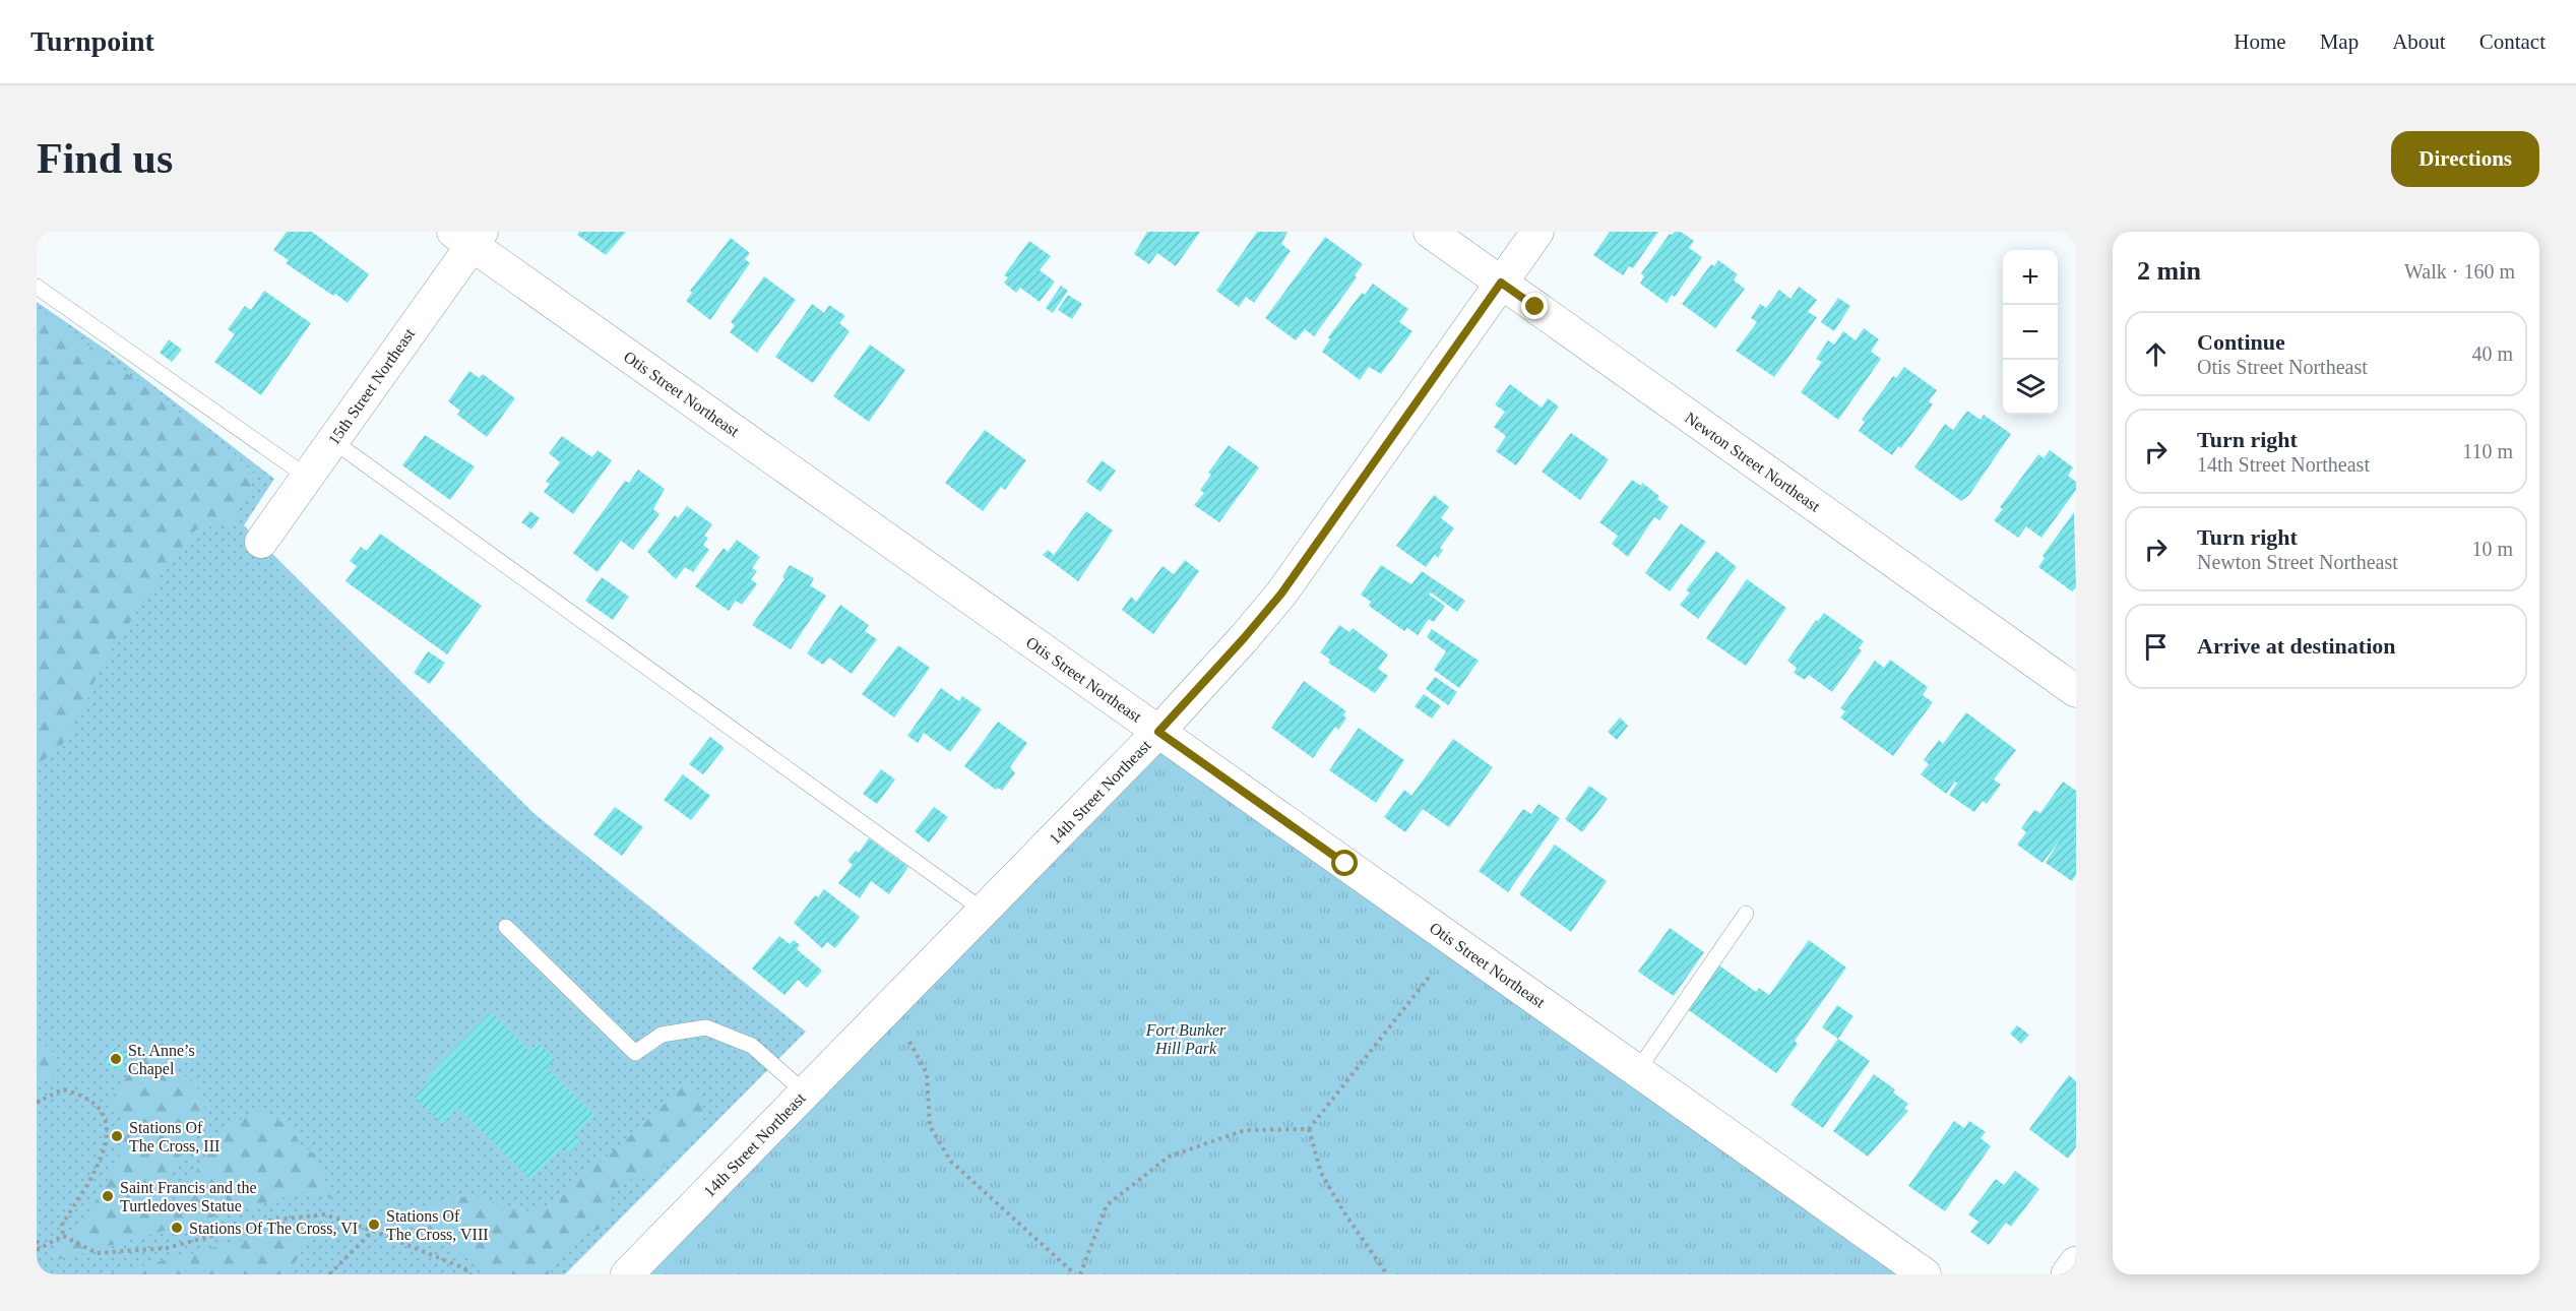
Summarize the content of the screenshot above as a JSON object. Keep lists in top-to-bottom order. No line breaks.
{"streets":{"street":["15th Street Northeast","Otis Street Northeast","Newton Street Northeast","14th Street Northeast"]},"crossings":[["15th Street Northeast","Otis Street Northeast"],["Otis Street Northeast","14th Street Northeast"],["Newton Street Northeast","14th Street Northeast"]],"parks":["Fort Bunker Hill Park"],"places":["St. Anne’s Chapel","Stations Of The Cross, III","Saint Francis and the Turtledoves Statue","Stations Of The Cross, VIII","Stations Of The Cross, VI"],"page":{"header":"Turnpoint","nav":["Home","Map","About","Contact"],"buttons":"Directions","title":"Find us","heading":["2 min","Walk · 160 m"],"map_buttons":["+","−"],"list":[["Continue","Otis Street Northeast","40 m"],["Turn right","14th Street Northeast","110 m"],["Turn right","Newton Street Northeast","10 m"],"Arrive at destination"]}}
